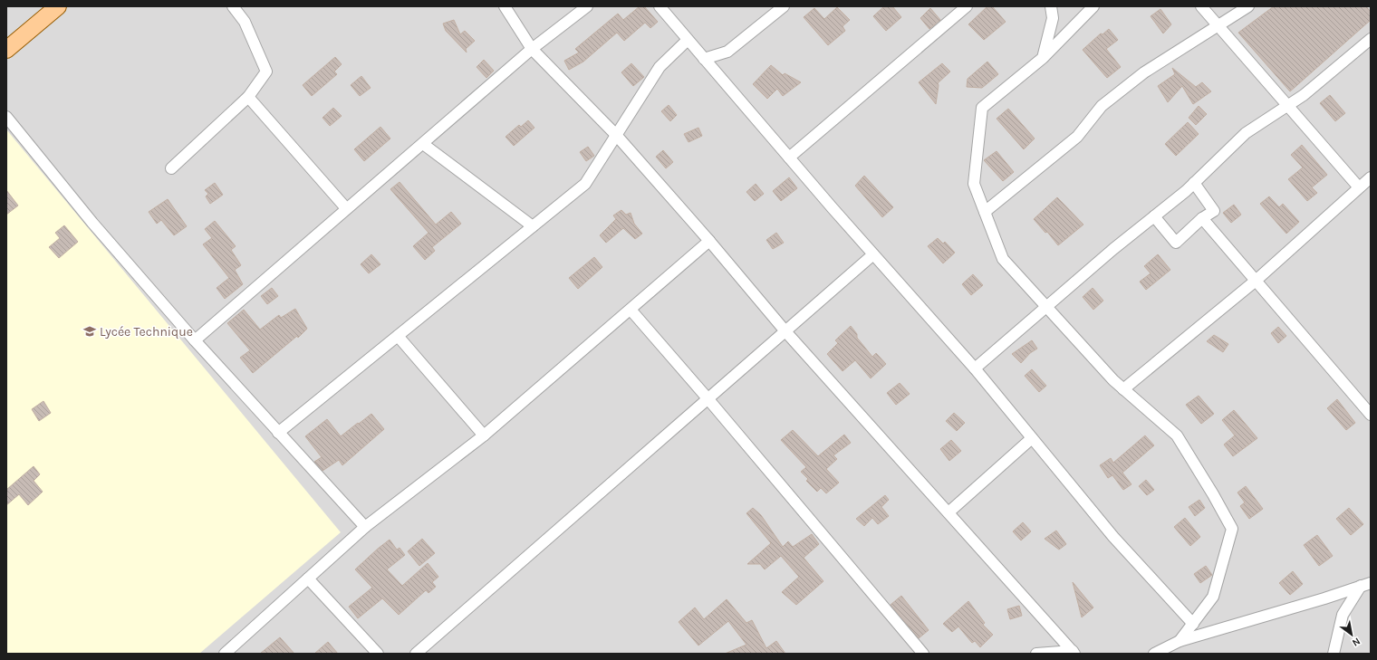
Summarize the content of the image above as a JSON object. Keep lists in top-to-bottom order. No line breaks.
{"places":{"school or university":["Lycée Technique"]},"north":"bottom right"}
